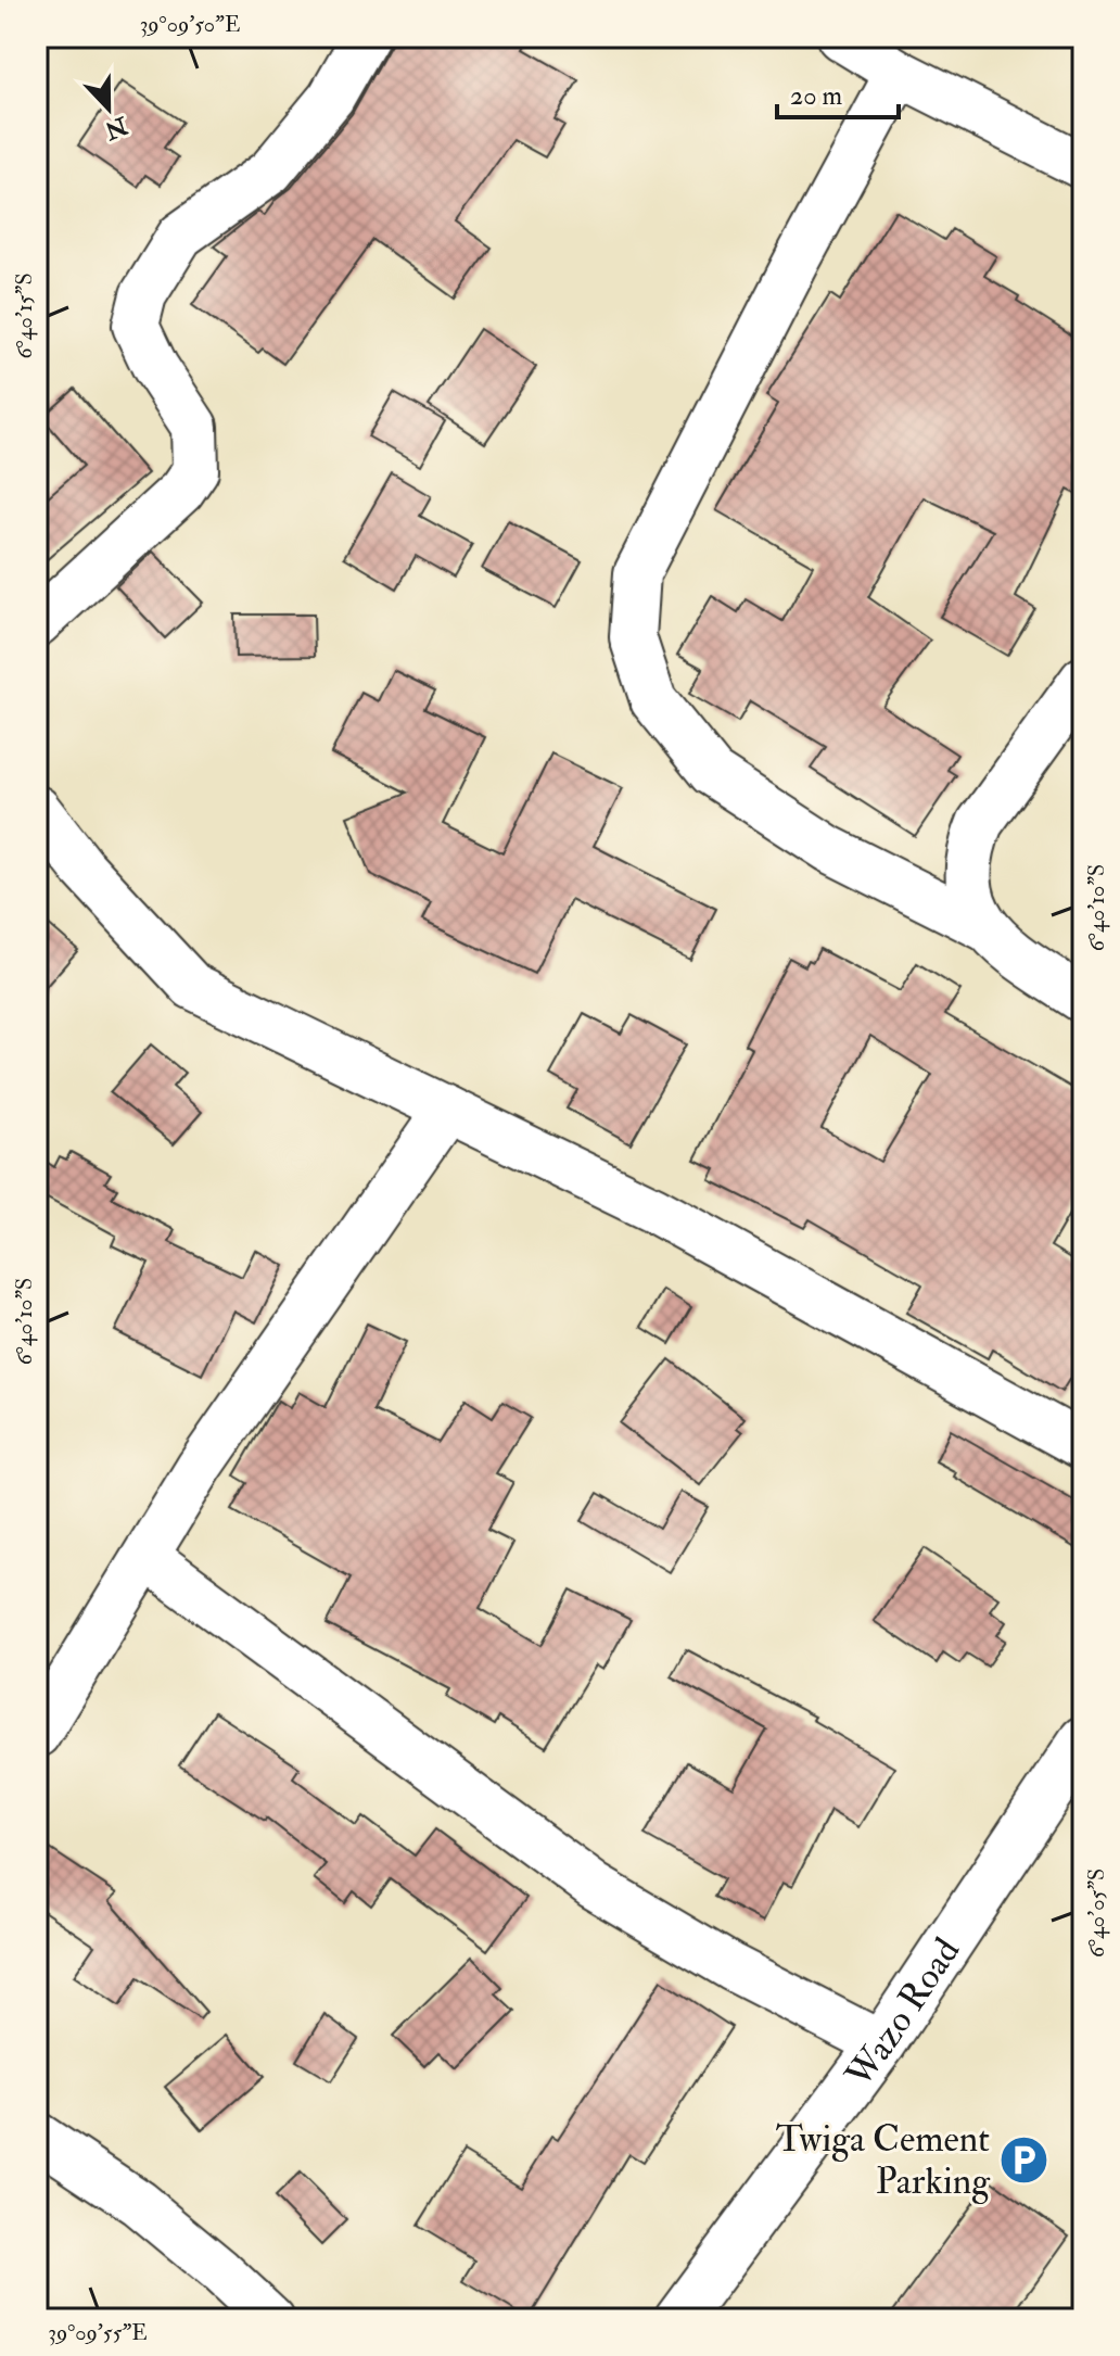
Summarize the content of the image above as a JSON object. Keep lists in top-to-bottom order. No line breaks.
{"streets":{"main road":["Wazo Road"]},"places":{"parking":["Twiga Cement Parking"]},"scale_bar":"20 m","north":"bottom","coordinates":["39°09'50\"E","6°40'15\"S","6°40'10\"S","6°40'05\"S","39°09'55\"E"]}
